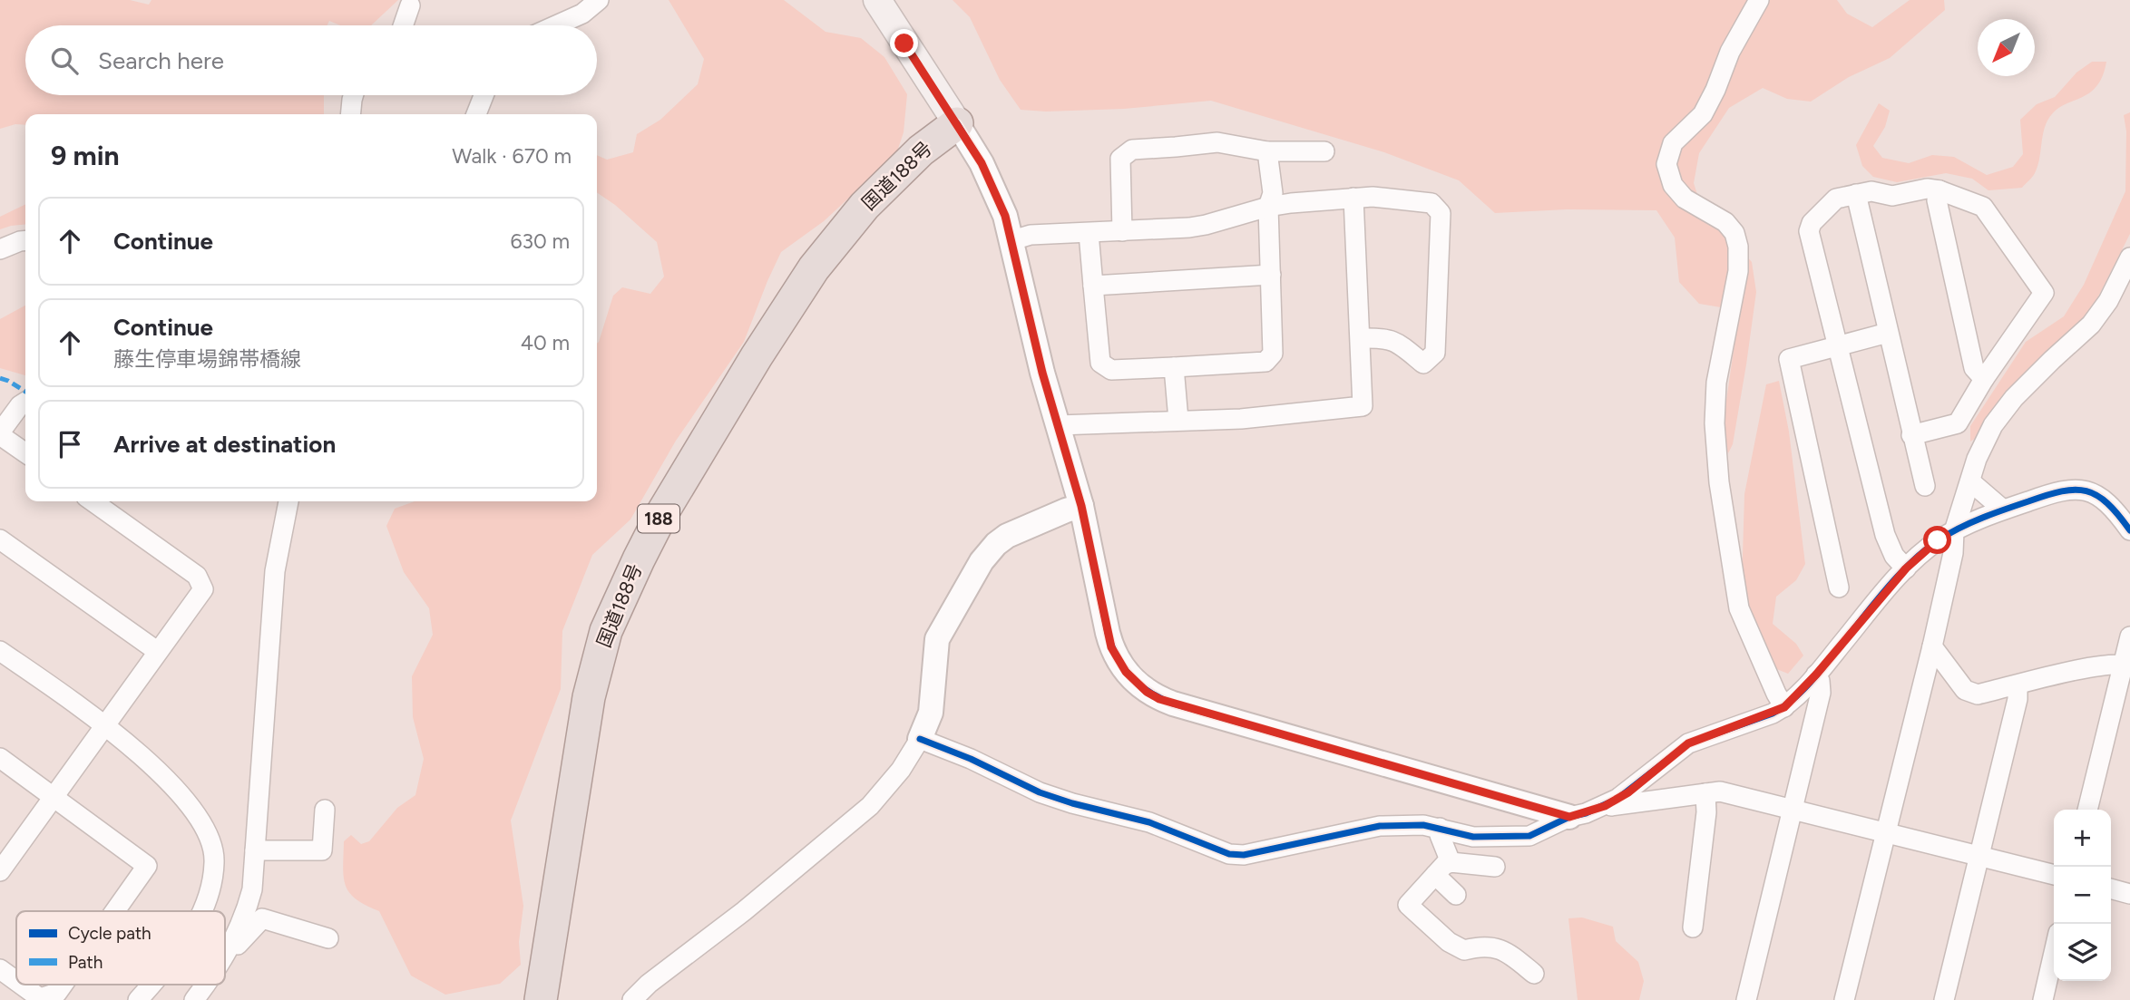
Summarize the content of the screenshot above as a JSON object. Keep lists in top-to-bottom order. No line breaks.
{"streets":{"highway":["国道188号","188"]},"legend":["Cycle path","Path"],"north":"bottom left","page":{"search":"Search here","heading":["9 min","Walk · 670 m"],"list":[["Continue","630 m"],["Continue","藤生停車場錦帯橋線","40 m"],"Arrive at destination"],"map_buttons":["+","−"]}}
